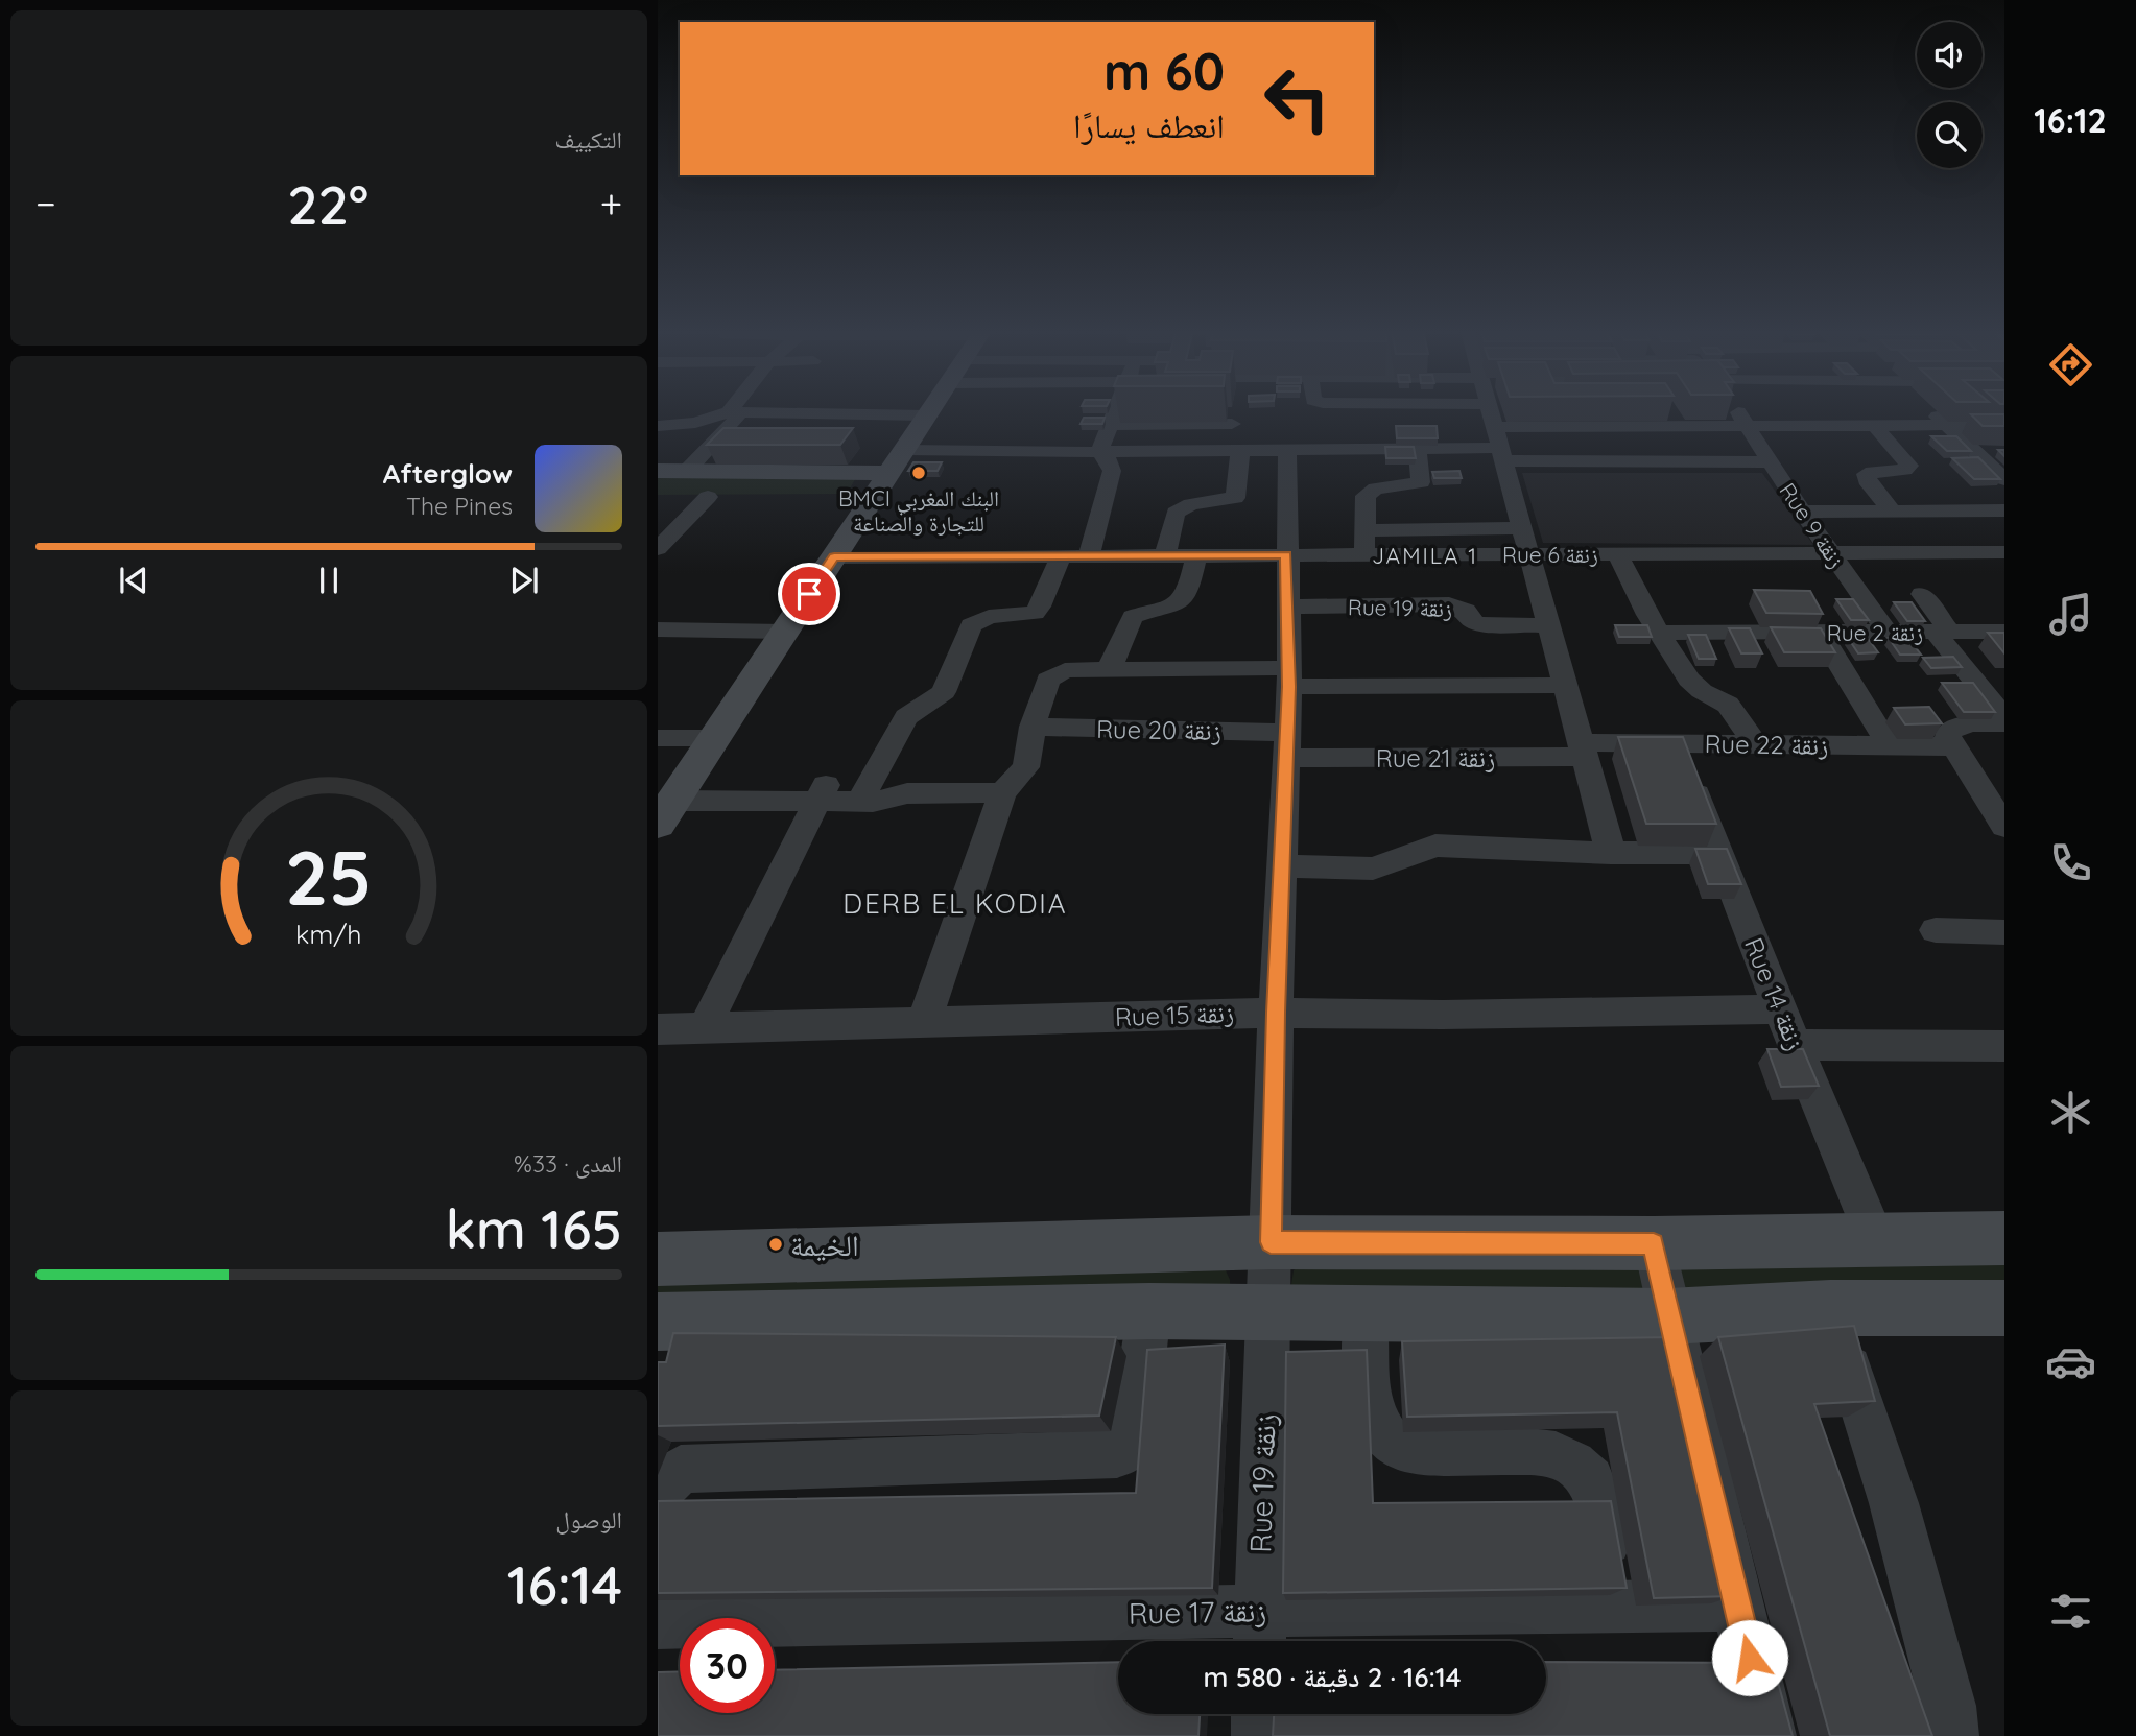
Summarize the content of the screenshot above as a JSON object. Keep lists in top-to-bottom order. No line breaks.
{"streets":{"street":["Rue 9 زنقة","Rue 6 زنقة","Rue 19 زنقة","Rue 2 زنقة","Rue 20 زنقة","Rue 22 زنقة","Rue 21 زنقة","Rue 14 زنقة","Rue 15 زنقة","Rue 17 زنقة"]},"crossings":[["Rue 9 زنقة","Rue 6 زنقة"],["Rue 9 زنقة","Rue 2 زنقة"],["Rue 6 زنقة","Rue 19 زنقة"],["Rue 19 زنقة","Rue 20 زنقة"],["Rue 19 زنقة","Rue 21 زنقة"],["Rue 19 زنقة","Rue 15 زنقة"],["Rue 19 زنقة","Rue 17 زنقة"],["Rue 20 زنقة","Rue 21 زنقة"],["Rue 22 زنقة","Rue 21 زنقة"],["Rue 22 زنقة","Rue 14 زنقة"],["Rue 14 زنقة","Rue 15 زنقة"]],"districts":["JAMILA 1","DERB EL KODIA"],"places":["BMCI البنك المغربي للتجارة والصناعة","الخيمة"],"page":{"tabs":"16:12","tile":["التكييف",["المدى · 33%","165 km"],["الوصول","16:14"]],"turn":["60 m","انعطف يسارًا"],"heat":["−","22°","+"],"song":["Afterglow","The Pines"],"limit":"30","trip":"16:14 · 2 دقيقة · 580 m","gauge":["25","km/h"]}}
